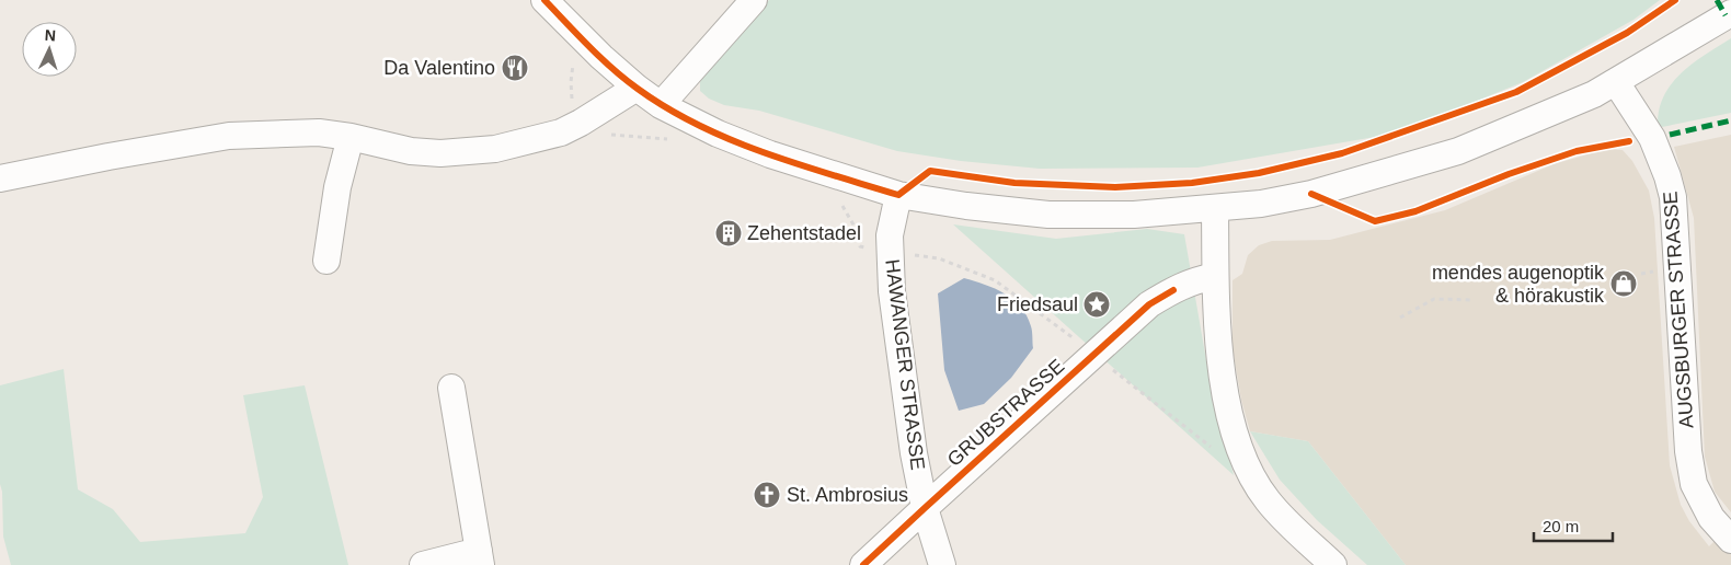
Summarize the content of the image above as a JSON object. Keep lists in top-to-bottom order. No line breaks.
{"streets":{"street":["AUGSBURGER STRASSE","HAWANGER STRASSE","GRUBSTRASSE"]},"crossings":[["HAWANGER STRASSE","GRUBSTRASSE"]],"places":{"restaurant":["Da Valentino"],"building":["Zehentstadel"],"shop":["mendes augenoptik & hörakustik"],"place":["Friedsaul"],"church":["St. Ambrosius"]},"scale_bar":"20 m","north":"top"}
